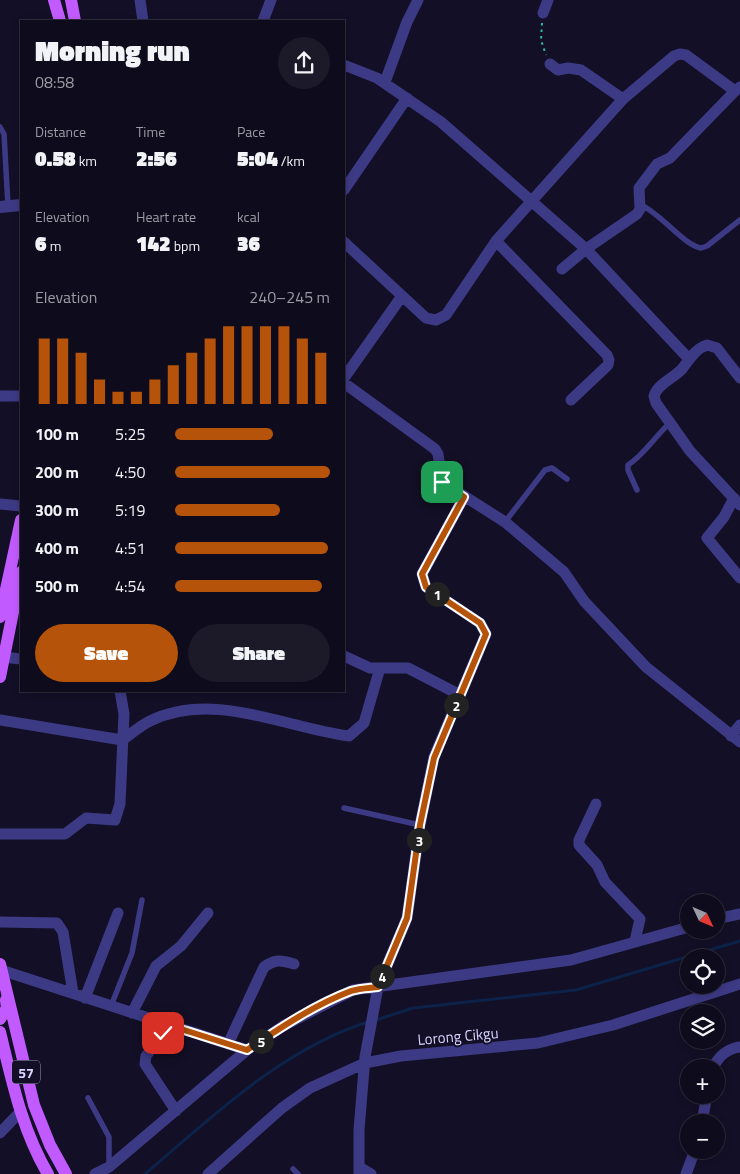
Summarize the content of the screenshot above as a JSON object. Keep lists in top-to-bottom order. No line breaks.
{"streets":{"main road":["57"],"street":["Lorong Cikgu"]},"north":"bottom right","page":{"heading":["Morning run","08:58"],"stats":[["Distance","0.58 km"],["Time","2:56"],["Pace","5:04 /km"],["Elevation","6 m"],["Heart rate","142 bpm"],["kcal","36"]],"chart":["Elevation","240–245 m"],"list":[{"name":"100 m","note":"5:25"},{"name":"200 m","note":"4:50"},{"name":"300 m","note":"5:19"},{"name":"400 m","note":"4:51"},{"name":"500 m","note":"4:54"}],"pins":["1","2","3","4","5"],"buttons":["Save","Share"],"map_buttons":["+","−"]}}
